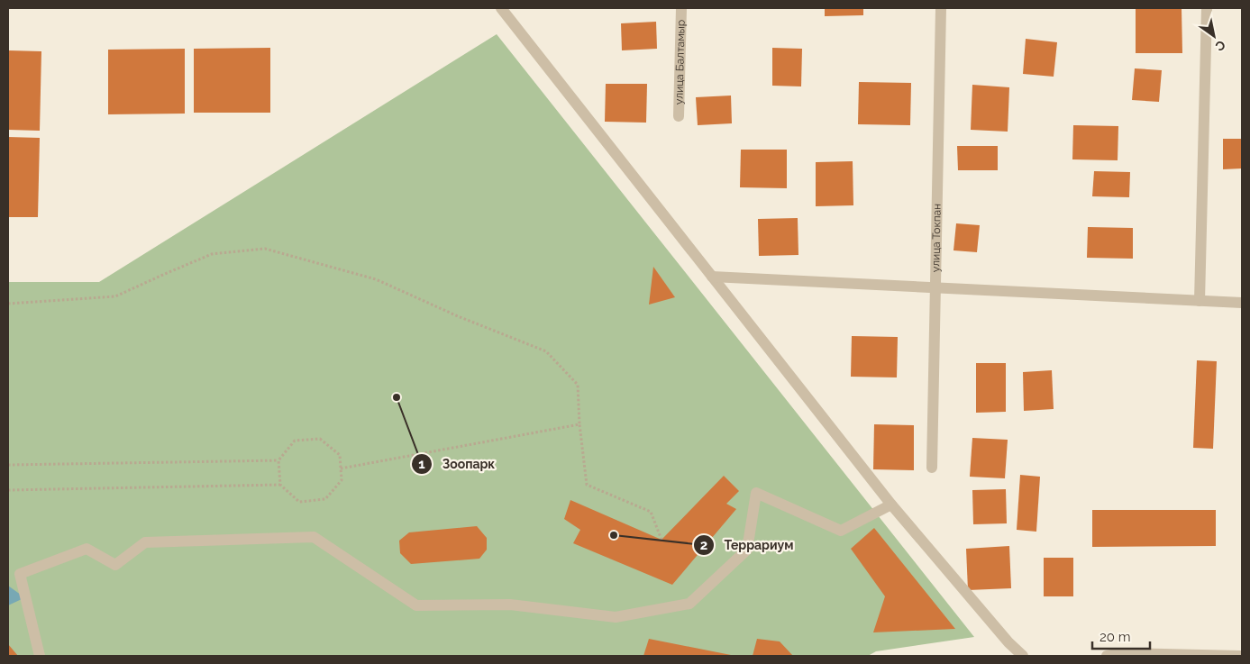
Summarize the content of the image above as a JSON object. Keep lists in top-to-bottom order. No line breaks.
{"streets":{"street":["улица Балтамыр","улица Токпан"]},"places":["Зоопарк","Террариум"],"scale_bar":"20 m","north":"bottom right"}
